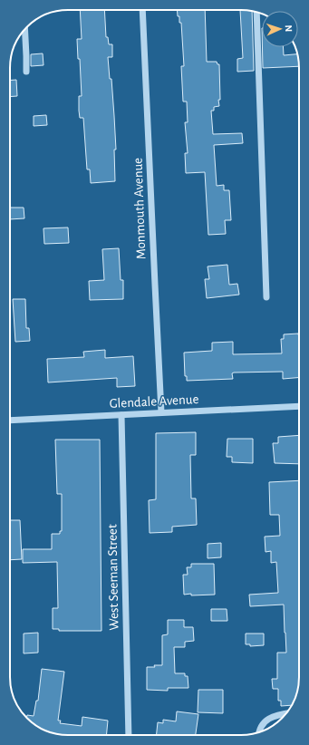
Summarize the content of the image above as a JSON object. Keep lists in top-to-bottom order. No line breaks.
{"streets":{"street":["Monmouth Avenue","Glendale Avenue","West Seeman Street"]},"crossings":[["Monmouth Avenue","Glendale Avenue"],["Glendale Avenue","West Seeman Street"]],"north":"right"}
